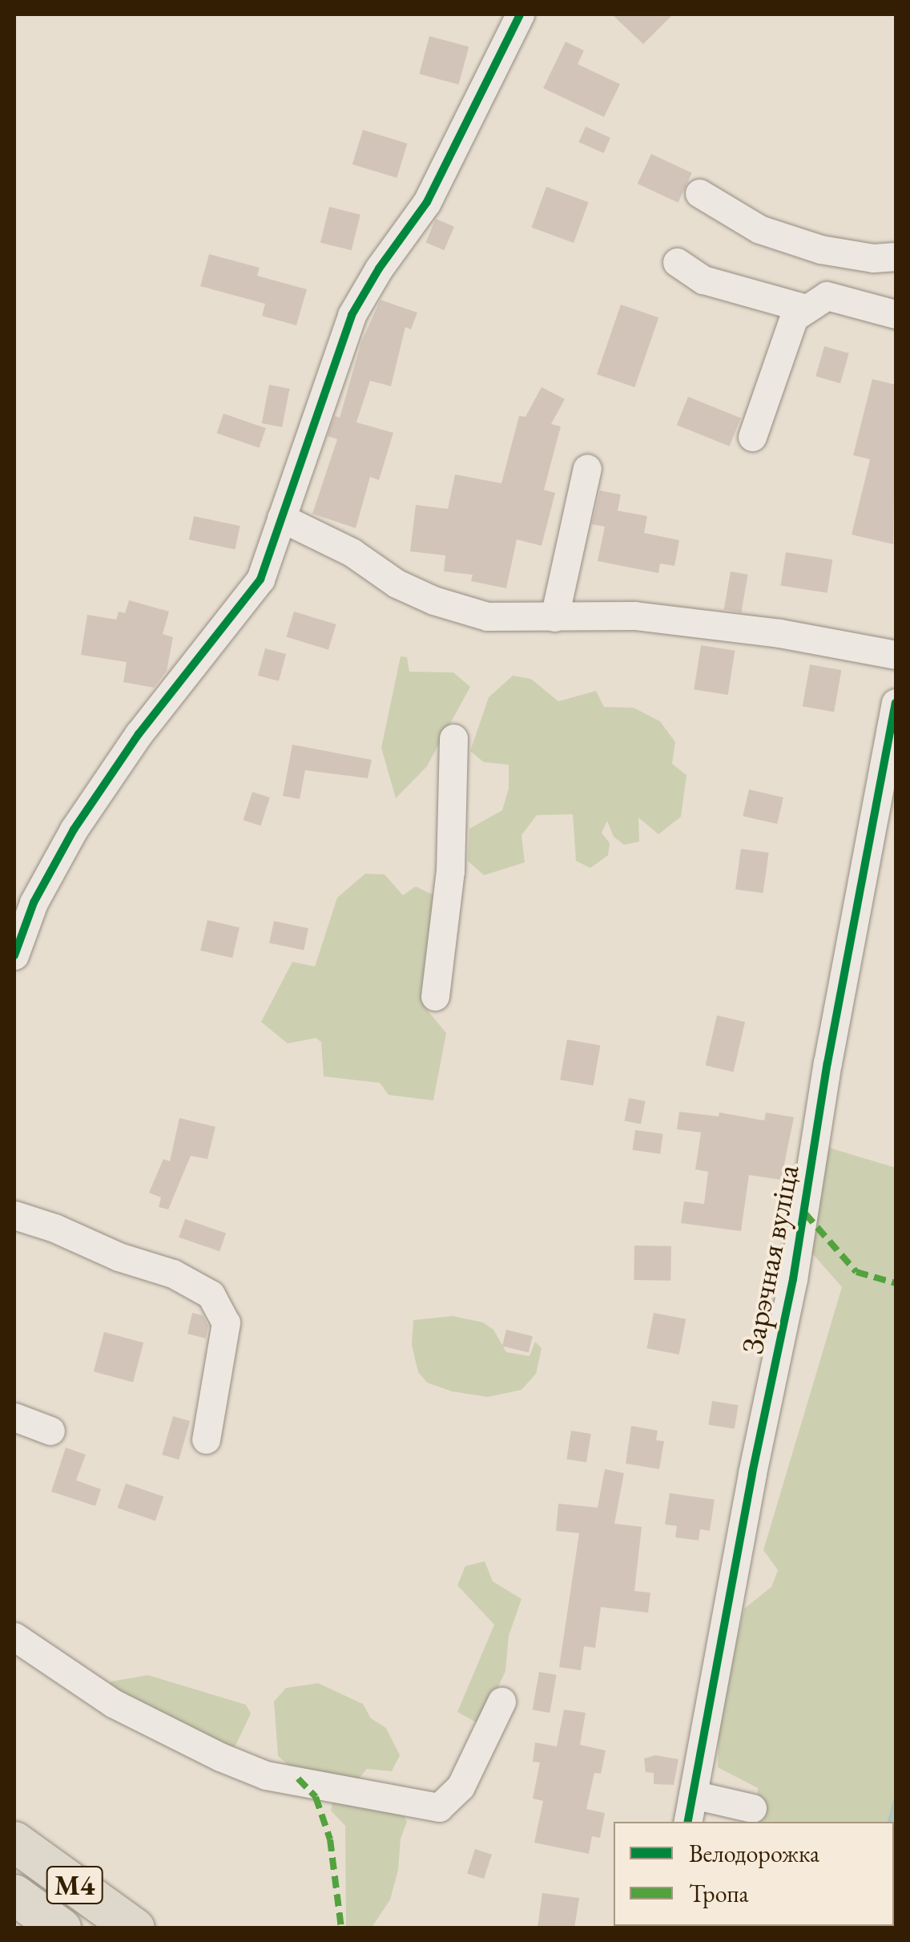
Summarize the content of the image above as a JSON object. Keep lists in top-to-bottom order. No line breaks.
{"streets":{"highway":["М4"],"street":["Зарэчная вуліца"]},"legend":["Велодорожка","Тропа"]}
